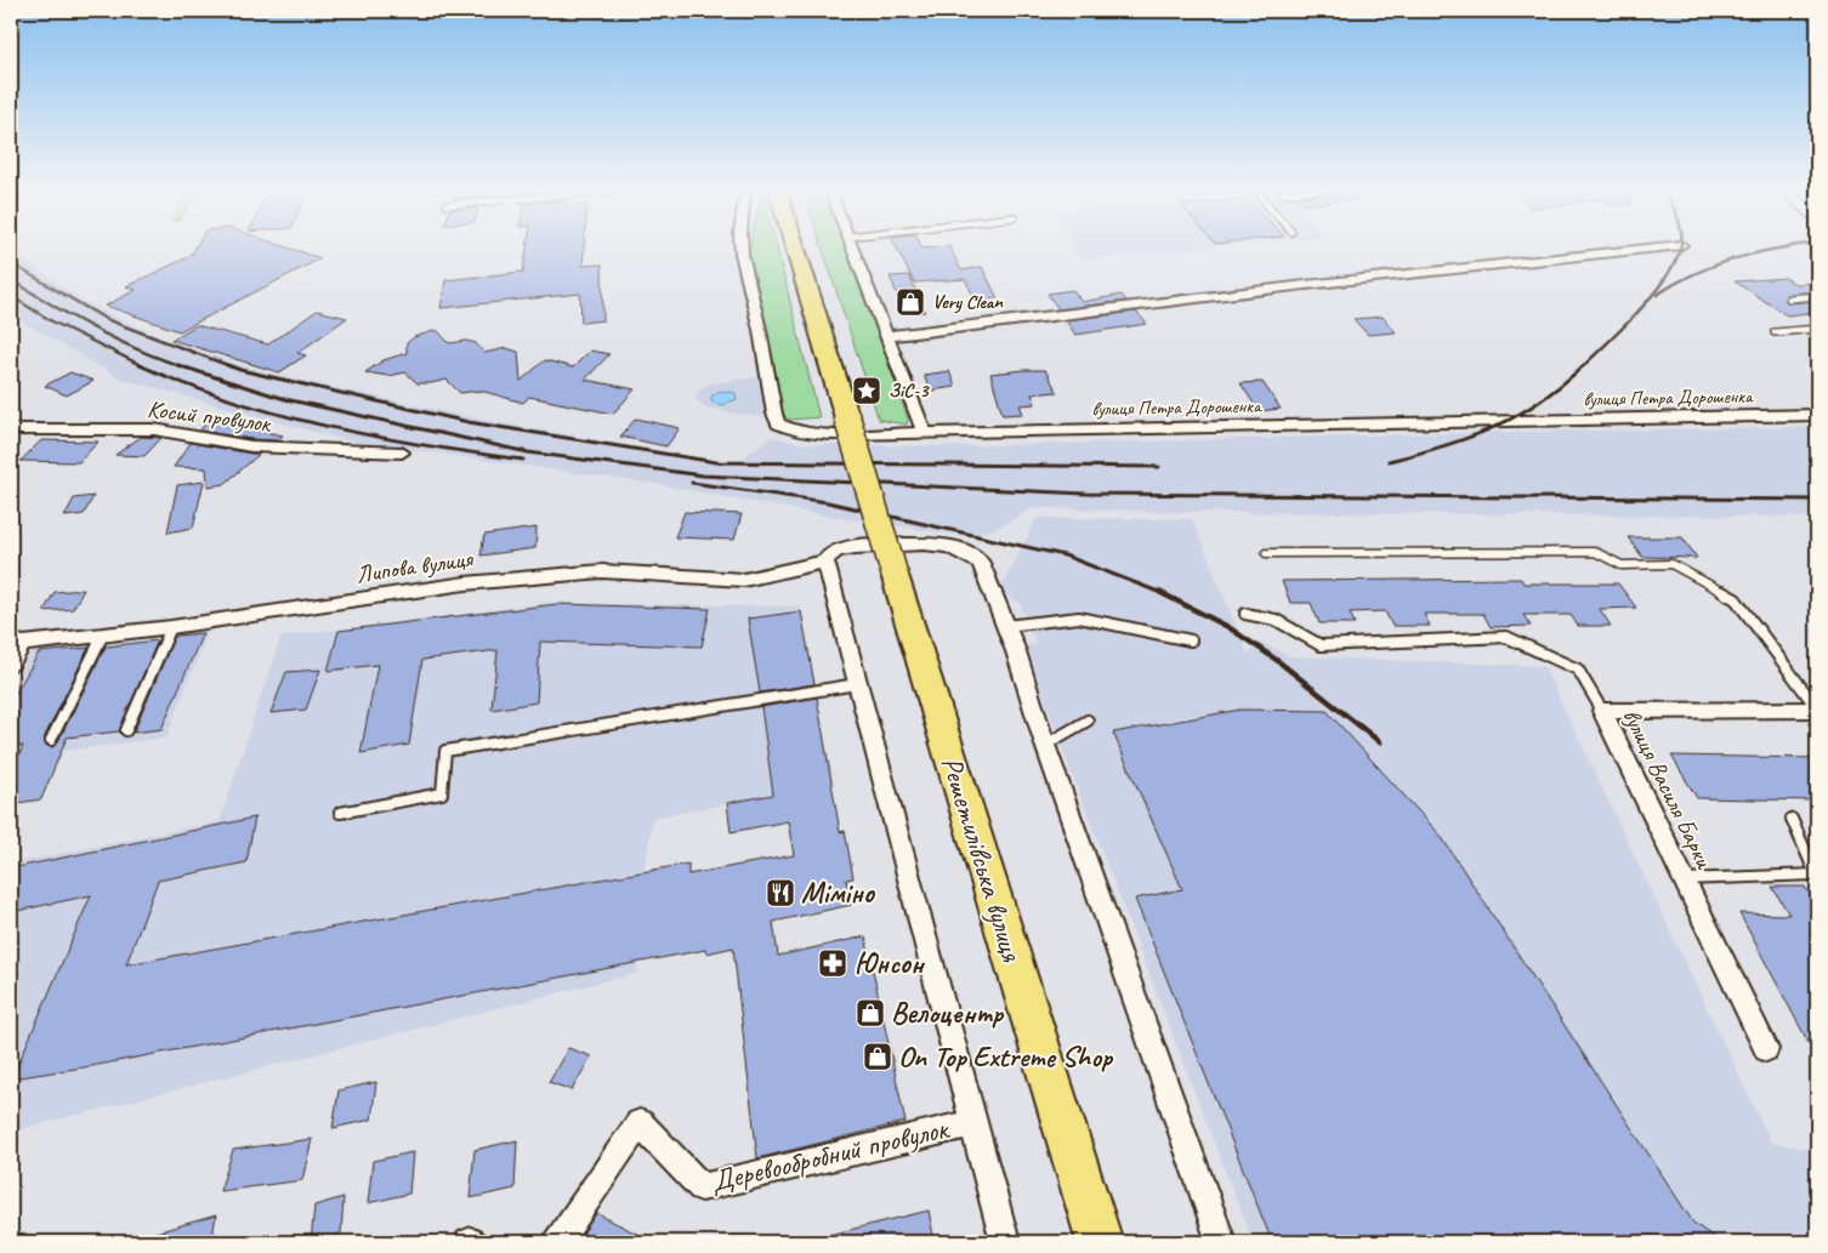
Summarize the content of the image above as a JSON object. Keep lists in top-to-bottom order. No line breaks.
{"streets":{"main road":["Решетилівська вулиця"],"street":["вулиця Петра Дорошенка","Косий провулок","Липова вулиця","вулиця Василя Барки","Деревообробний провулок"]},"places":{"shop":["Very Clean","Велоцентр","On Top Extreme Shop"],"place":["ЗіС-3"],"restaurant":["Міміно"],"pharmacy":["Юнсон"]}}
